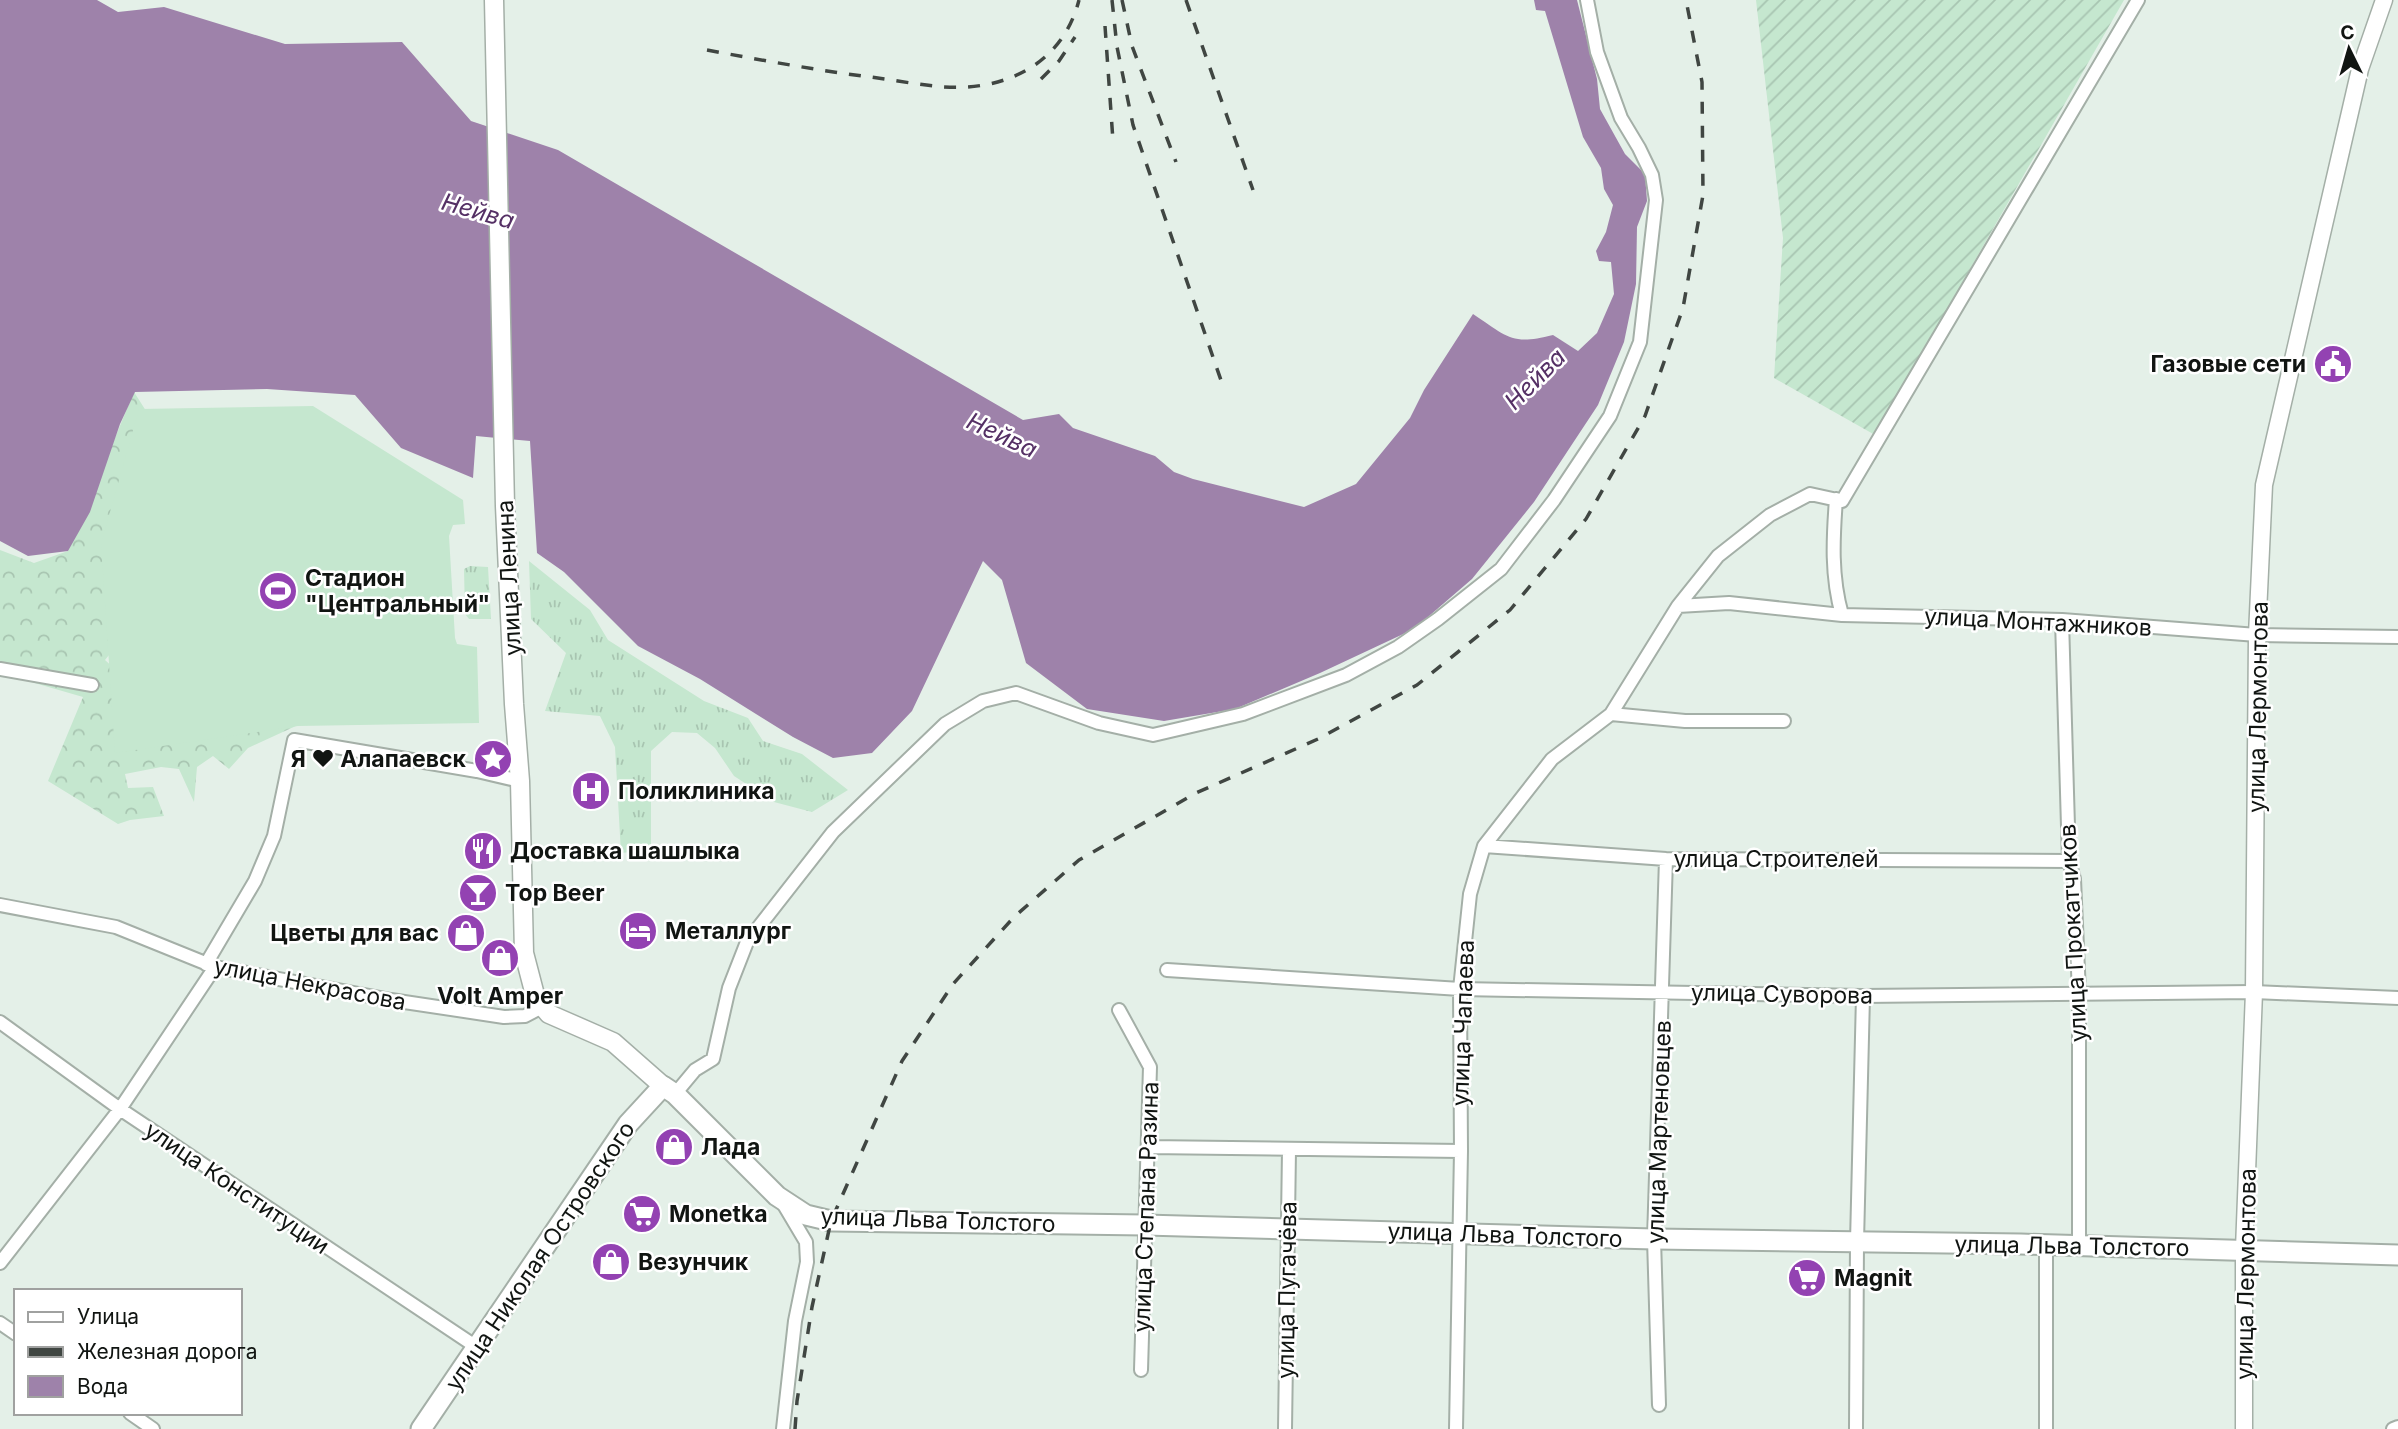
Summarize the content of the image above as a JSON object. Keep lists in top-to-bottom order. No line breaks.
{"streets":{"main road":["улица Ленина","улица Льва Толстого","улица Николая Островского"],"street":["улица Монтажников","улица Лермонтова","улица Строителей","улица Прокатчиков","улица Некрасова","улица Суворова","улица Чапаева","улица Мартеновцев","улица Конституции","улица Степана Разина","улица Пугачёва"]},"crossings":[["улица Ленина","улица Некрасова"],["улица Монтажников","улица Лермонтова"],["улица Монтажников","улица Прокатчиков"],["улица Монтажников","улица Чапаева"],["улица Лермонтова","улица Суворова"],["улица Лермонтова","улица Льва Толстого"],["улица Строителей","улица Прокатчиков"],["улица Строителей","улица Чапаева"],["улица Строителей","улица Мартеновцев"],["улица Прокатчиков","улица Суворова"],["улица Прокатчиков","улица Льва Толстого"],["улица Суворова","улица Чапаева"],["улица Суворова","улица Мартеновцев"],["улица Чапаева","улица Льва Толстого"],["улица Мартеновцев","улица Льва Толстого"],["улица Конституции","улица Николая Островского"],["улица Степана Разина","улица Льва Толстого"],["улица Льва Толстого","улица Николая Островского"],["улица Льва Толстого","улица Пугачёва"]],"water":["Нейва"],"places":{"public building":["Газовые сети"],"sports":["Стадион \"Центральный\""],"place":["Я ♥ Алапаевск"],"hospital":["Поликлиника"],"restaurant":["Доставка шашлыка"],"bar":["Top Beer"],"hotel":["Металлург"],"shop":["Цветы для вас","Volt Amper","Лада","Везунчик"],"supermarket":["Monetka","Magnit"]},"legend":["Улица","Железная дорога","Вода"],"north":"top"}
